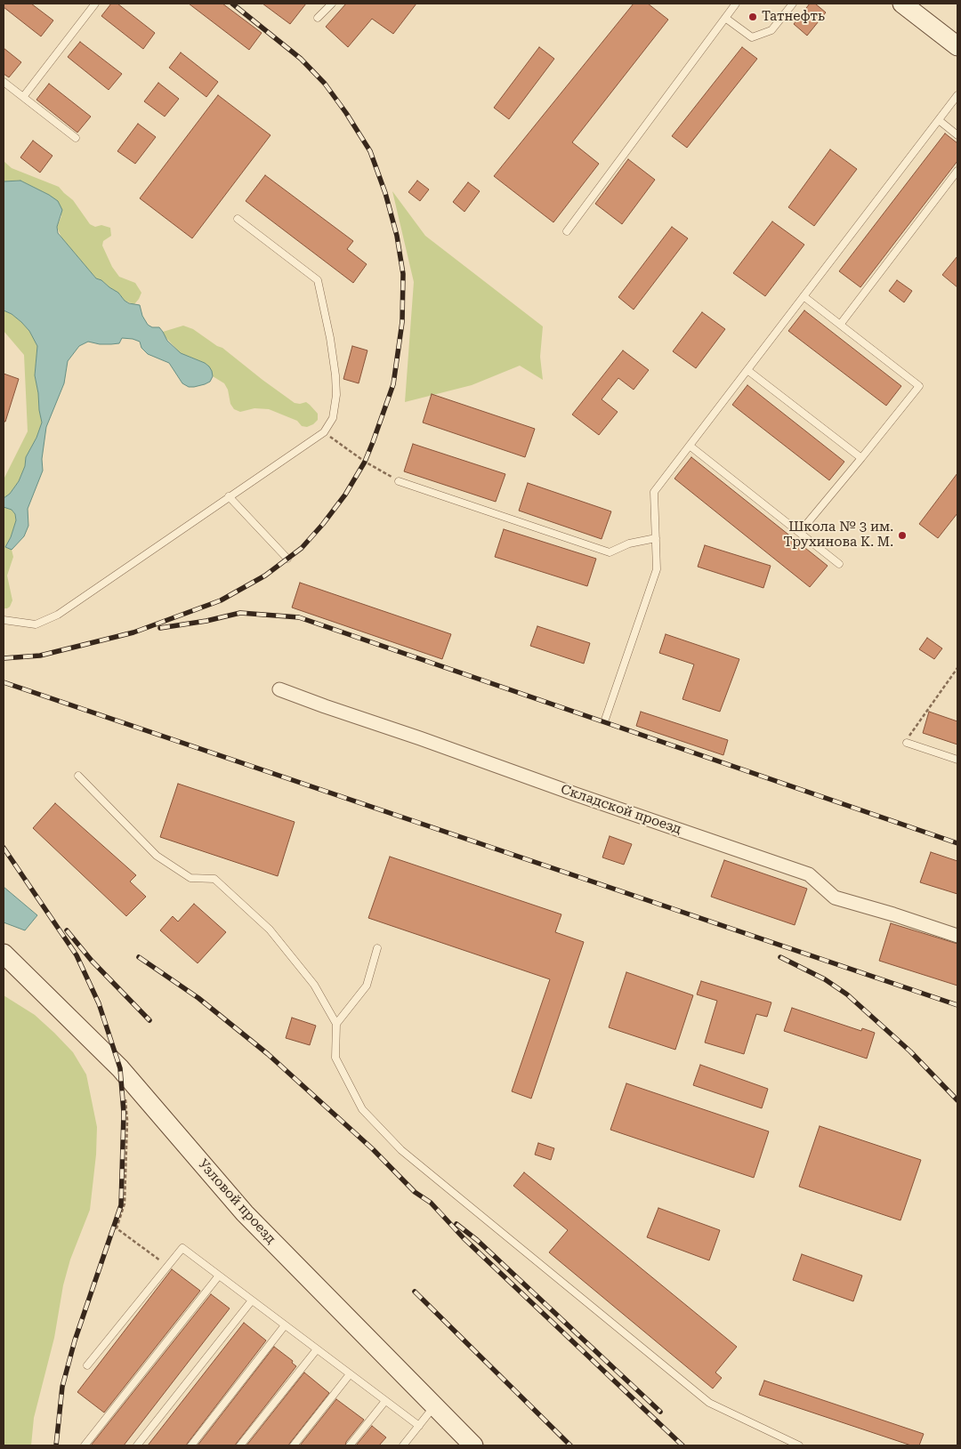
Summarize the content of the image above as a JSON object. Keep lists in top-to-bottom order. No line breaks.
{"streets":{"street":["Складской проезд","Узловой проезд"]},"places":["Татнефть","Школа № 3 им. Трухинова К. М."]}
